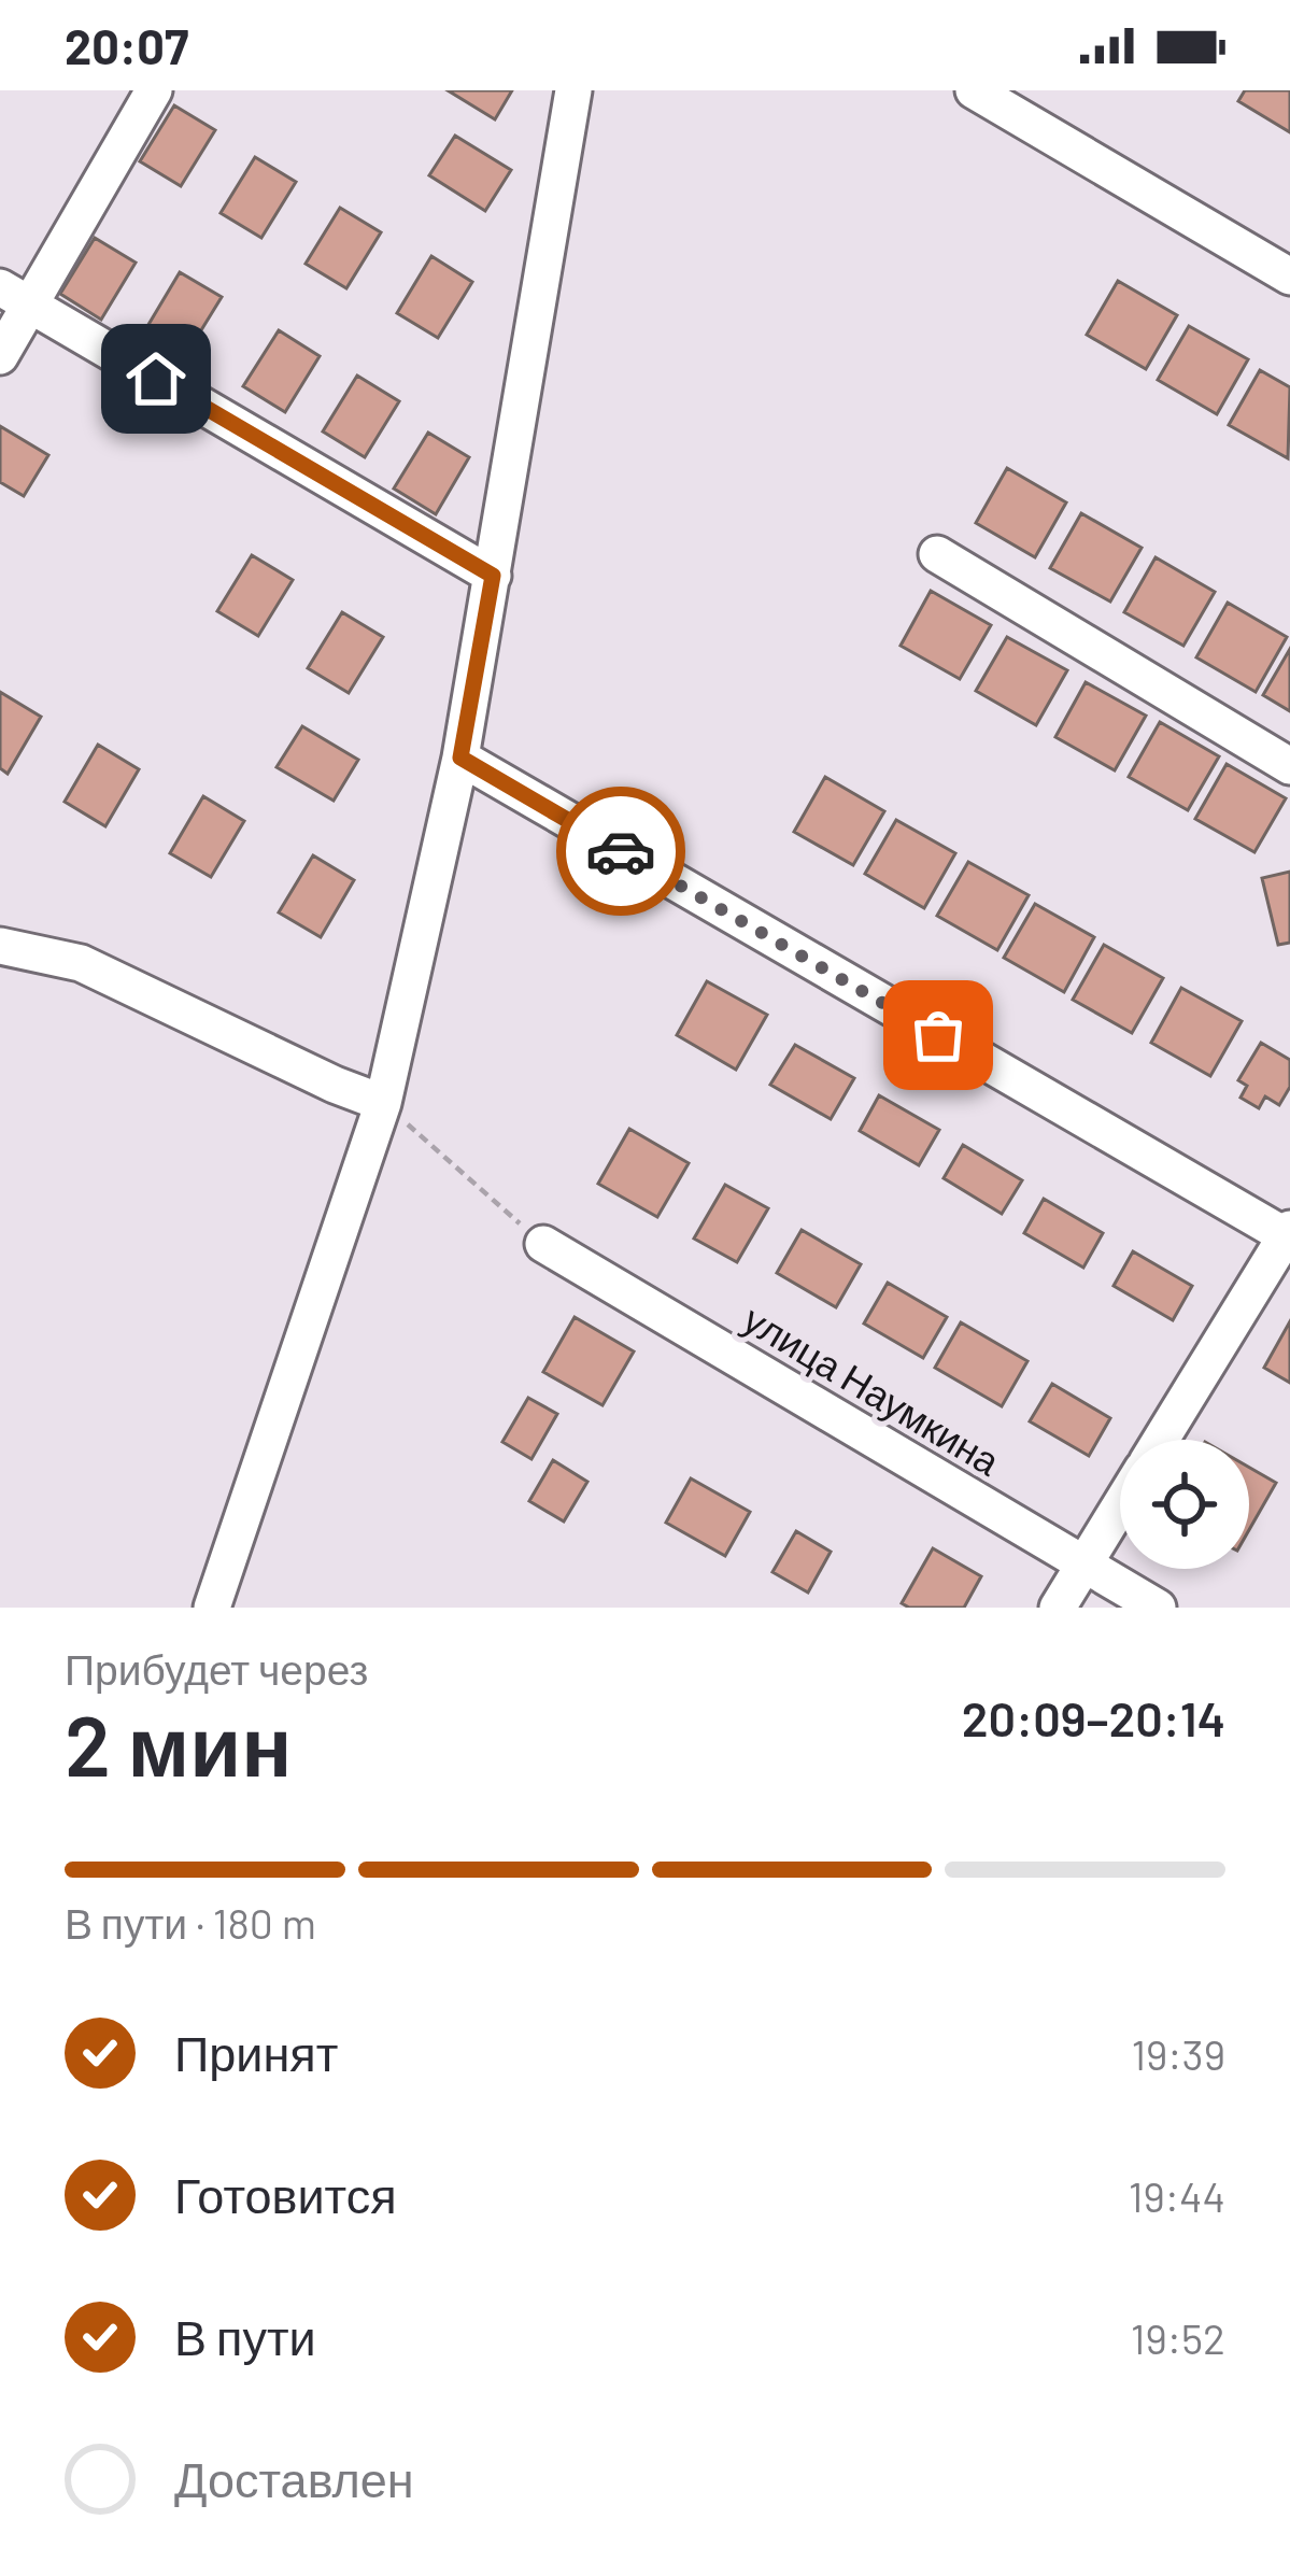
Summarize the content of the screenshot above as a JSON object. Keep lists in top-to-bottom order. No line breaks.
{"streets":{"street":["улица Наумкина"]},"page":{"status":"20:07","heading":["2 мин","Прибудет через","20:09–20:14"],"bar":"В пути · 180 m","list":[["Принят","19:39"],["Готовится","19:44"],["В пути","19:52"],"Доставлен"]}}
